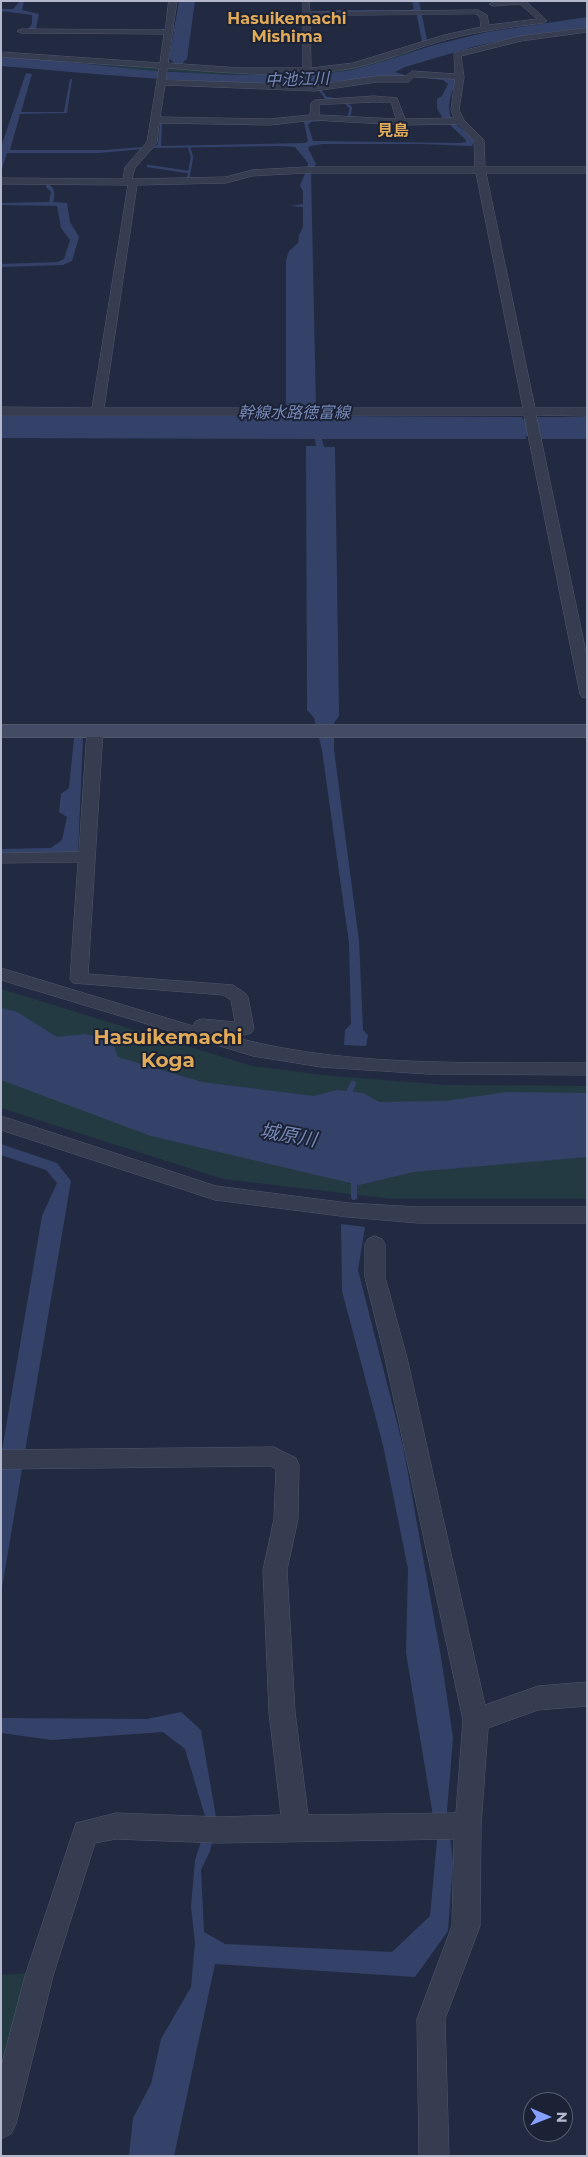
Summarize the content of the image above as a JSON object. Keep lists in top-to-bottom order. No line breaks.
{"districts":["Hasuikemachi Mishima","見島","Hasuikemachi Koga"],"water":["中池江川","幹線水路徳富線","城原川"],"north":"right"}
